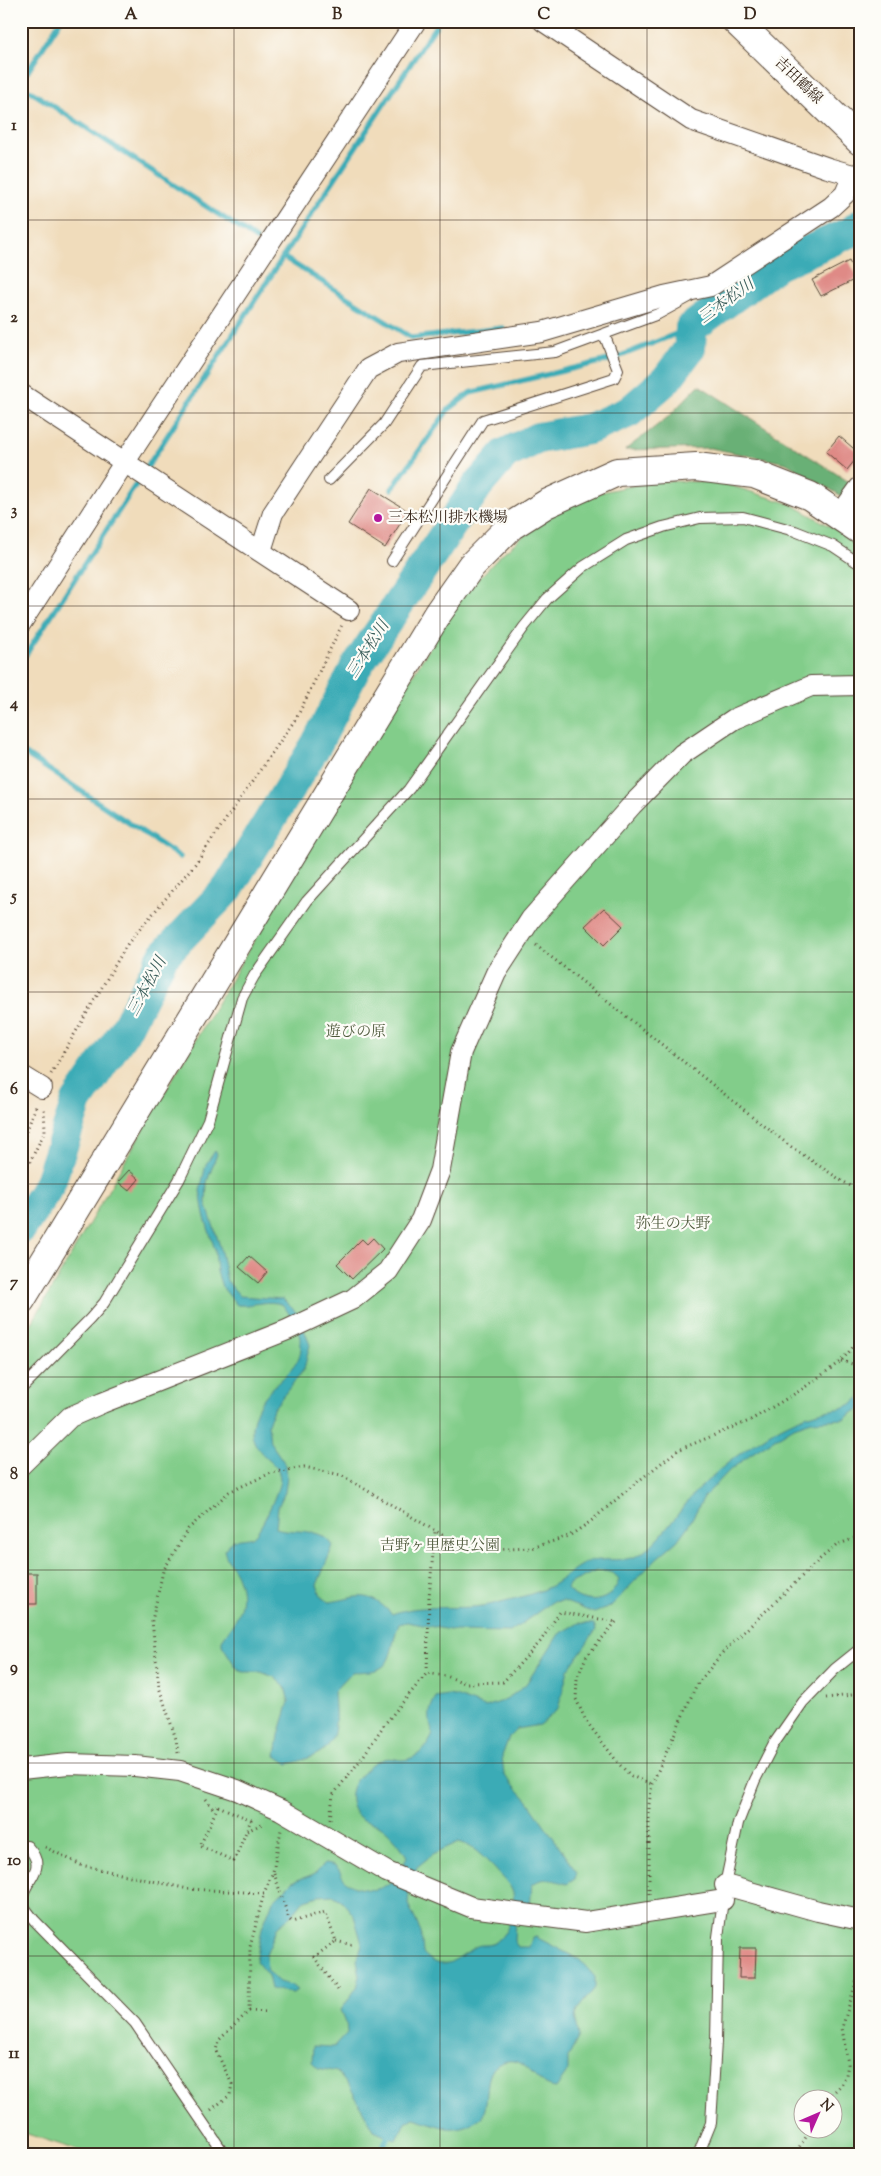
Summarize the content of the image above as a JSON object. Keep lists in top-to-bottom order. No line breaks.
{"streets":{"street":["吉田鶴線"]},"water":["三本松川"],"parks":["遊びの原","弥生の大野","吉野ヶ里歴史公園"],"places":["三本松川排水機場"],"north":"top right","grid":{"columns":["A","B","C","D"],"rows":["1","2","3","4","5","6","7","8","9","10","11"]}}
